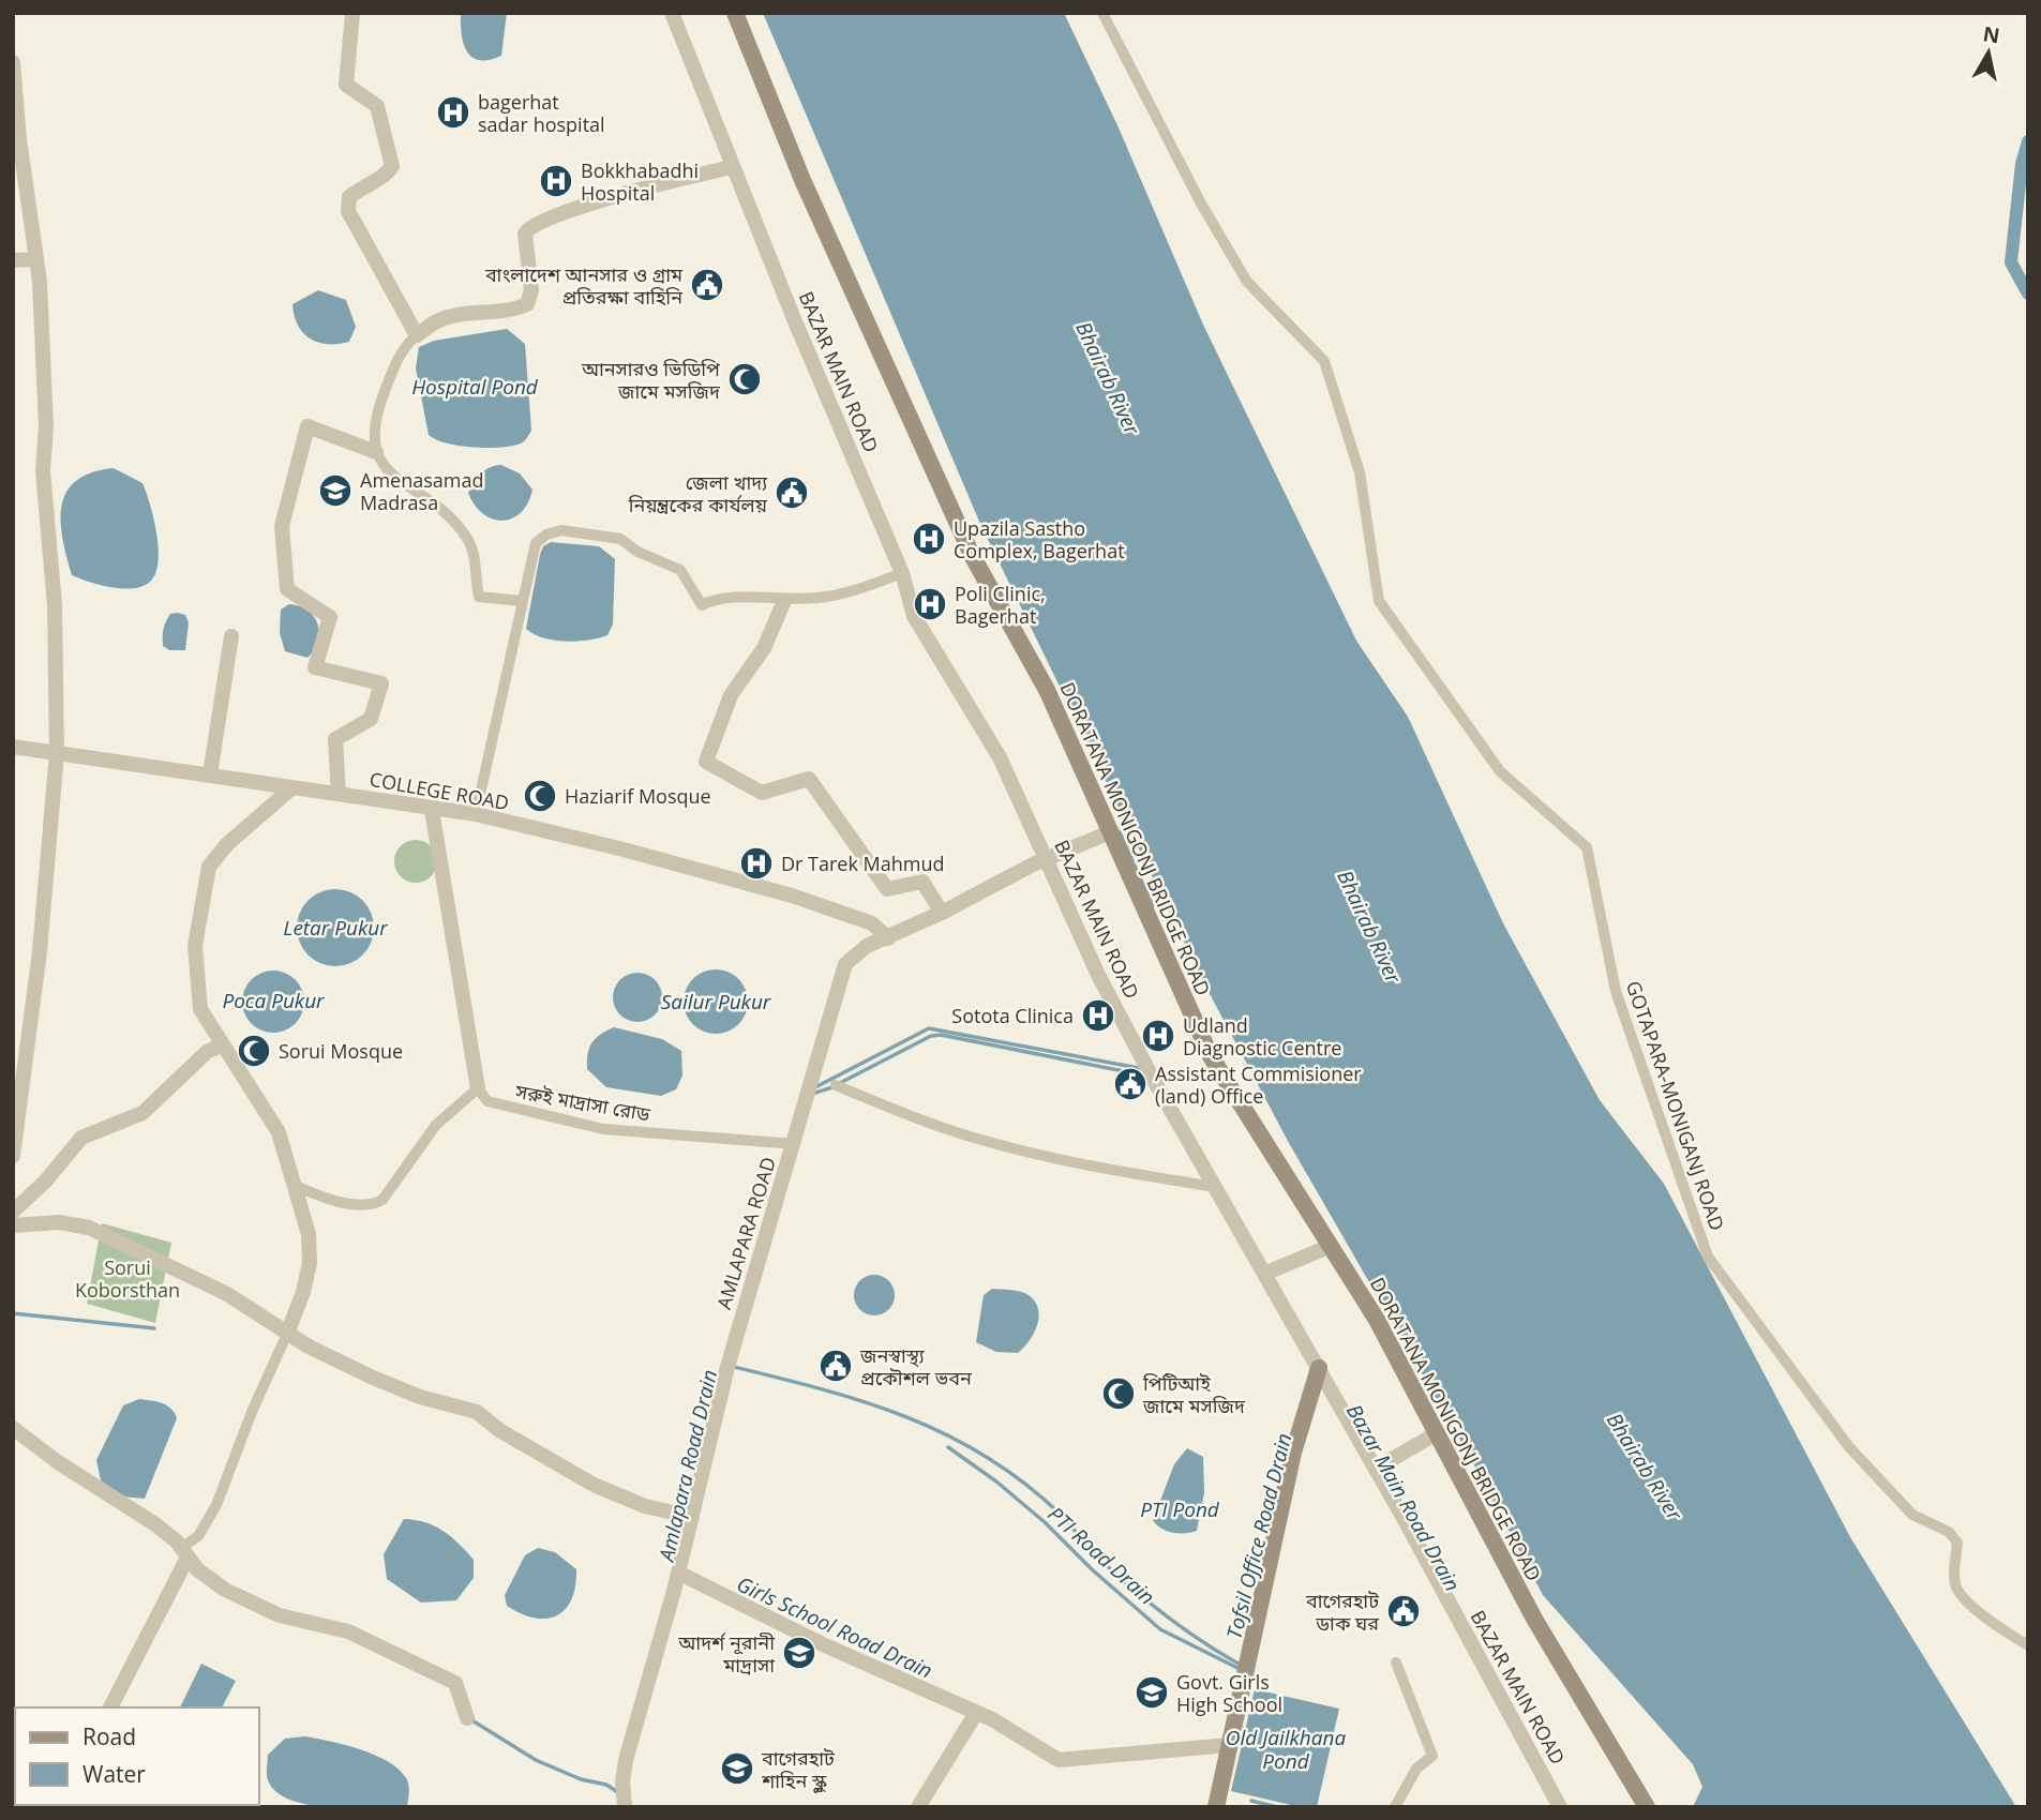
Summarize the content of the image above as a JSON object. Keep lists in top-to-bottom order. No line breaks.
{"streets":{"main road":["DORATANA MONIGONJ BRIDGE ROAD"],"street":["BAZAR MAIN ROAD","COLLEGE ROAD","সরুই মাদ্রাসা রোড","GOTAPARA-MONIGANJ ROAD","AMLAPARA ROAD"]},"crossings":[["BAZAR MAIN ROAD","AMLAPARA ROAD"],["COLLEGE ROAD","AMLAPARA ROAD"],["DORATANA MONIGONJ BRIDGE ROAD","AMLAPARA ROAD"],["সরুই মাদ্রাসা রোড","AMLAPARA ROAD"]],"water":["Bhairab River","Hospital Pond","Letar Pukur","Poca Pukur","Sailur Pukur","Amlapara Road Drain","Bazar Main Road Drain","PTI Pond","Tofsil Office Road Drain","PTI Road Drain","Girls School Road Drain","Old Jailkhana Pond"],"parks":["Sorui Koborsthan"],"places":{"hospital":["bagerhat sadar hospital","Bokkhabadhi Hospital","Upazila Sastho Complex, Bagerhat","Poli Clinic, Bagerhat","Dr Tarek Mahmud","Sotota Clinica","Udland Diagnostic Centre"],"public building":["বাংলাদেশ আনসার ও গ্রাম প্রতিরক্ষা বাহিনি","জেলা খাদ্য নিয়ন্ত্রকের কার্যলয়","Assistant Commisioner (land) Office","জনস্বাস্থ্য প্রকৌশল ভবন","বাগেরহাট ডাক ঘর"],"mosque":["আনসারও ভিডিপি জামে মসজিদ","Haziarif Mosque","Sorui Mosque","পিটিআই জামে মসজিদ"],"school or university":["Amenasamad Madrasa","আদর্শ নূরানী মাদ্রাসা","Govt. Girls High School","বাগেরহাট শাহিন স্কুল"]},"legend":["Road","Water"],"north":"top"}
